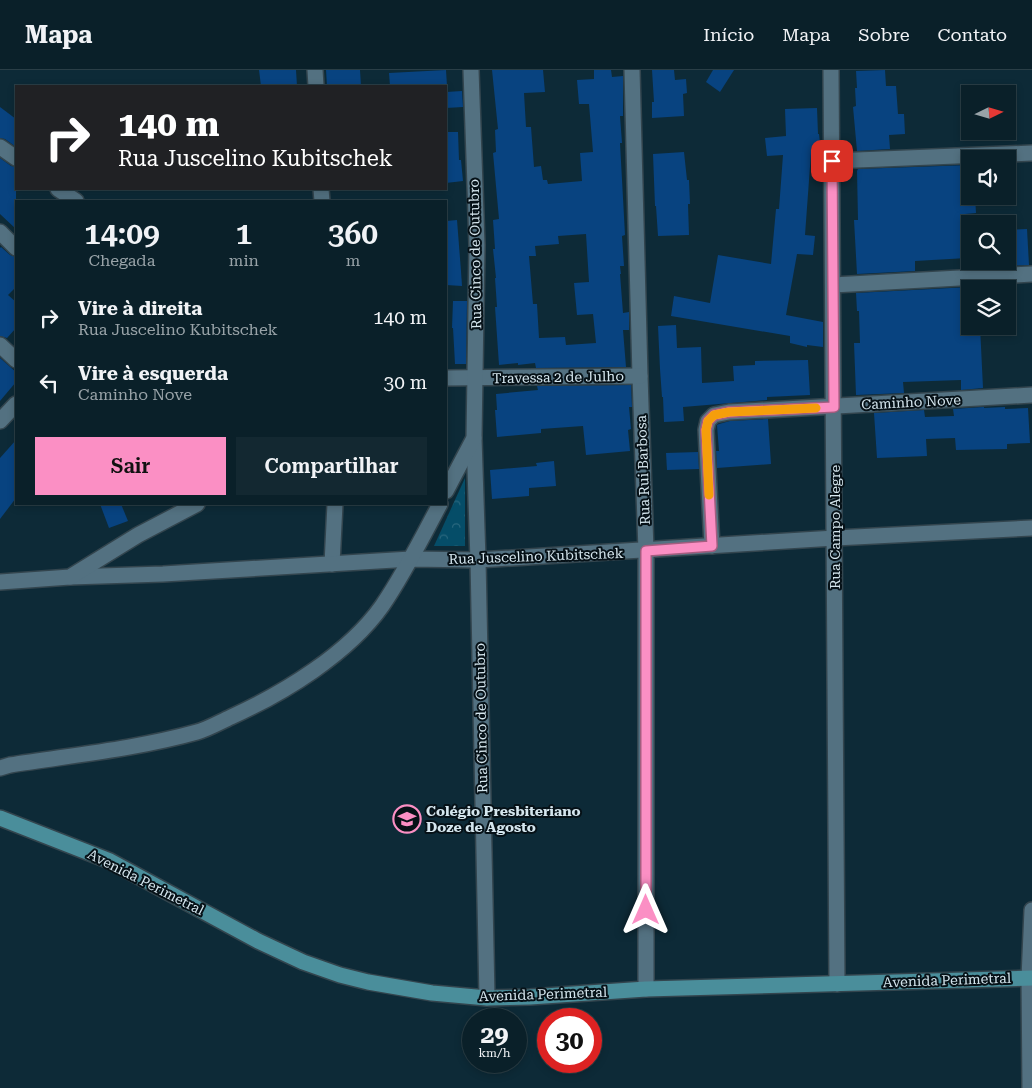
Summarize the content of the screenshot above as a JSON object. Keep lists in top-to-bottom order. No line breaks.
{"streets":{"main road":["Avenida Perimetral"],"street":["Rua Cinco de Outubro","Travessa 2 de Julho","Caminho Nove","Rua Rui Barbosa","Rua Campo Alegre","Rua Juscelino Kubitschek"]},"crossings":[["Rua Cinco de Outubro","Travessa 2 de Julho"],["Rua Cinco de Outubro","Rua Juscelino Kubitschek"],["Rua Cinco de Outubro","Avenida Perimetral"],["Travessa 2 de Julho","Rua Rui Barbosa"],["Caminho Nove","Rua Campo Alegre"],["Caminho Nove","Rua Juscelino Kubitschek"],["Rua Rui Barbosa","Rua Juscelino Kubitschek"],["Rua Rui Barbosa","Avenida Perimetral"],["Rua Campo Alegre","Rua Juscelino Kubitschek"],["Rua Campo Alegre","Avenida Perimetral"]],"places":{"school or university":["Colégio Presbiteriano Doze de Agosto"]},"north":"right","page":{"header":"Mapa","nav":["Início","Mapa","Sobre","Contato"],"turn":["140 m","Rua Juscelino Kubitschek"],"eta":["14:09","Chegada","1","min","360","m"],"list":[{"name":"Vire à direita","note":"Rua Juscelino Kubitschek","value":"140 m"},{"name":"Vire à esquerda","note":"Caminho Nove","value":"30 m"}],"buttons":["Sair","Compartilhar"],"speed":"29 km/h","limit":"30"}}
